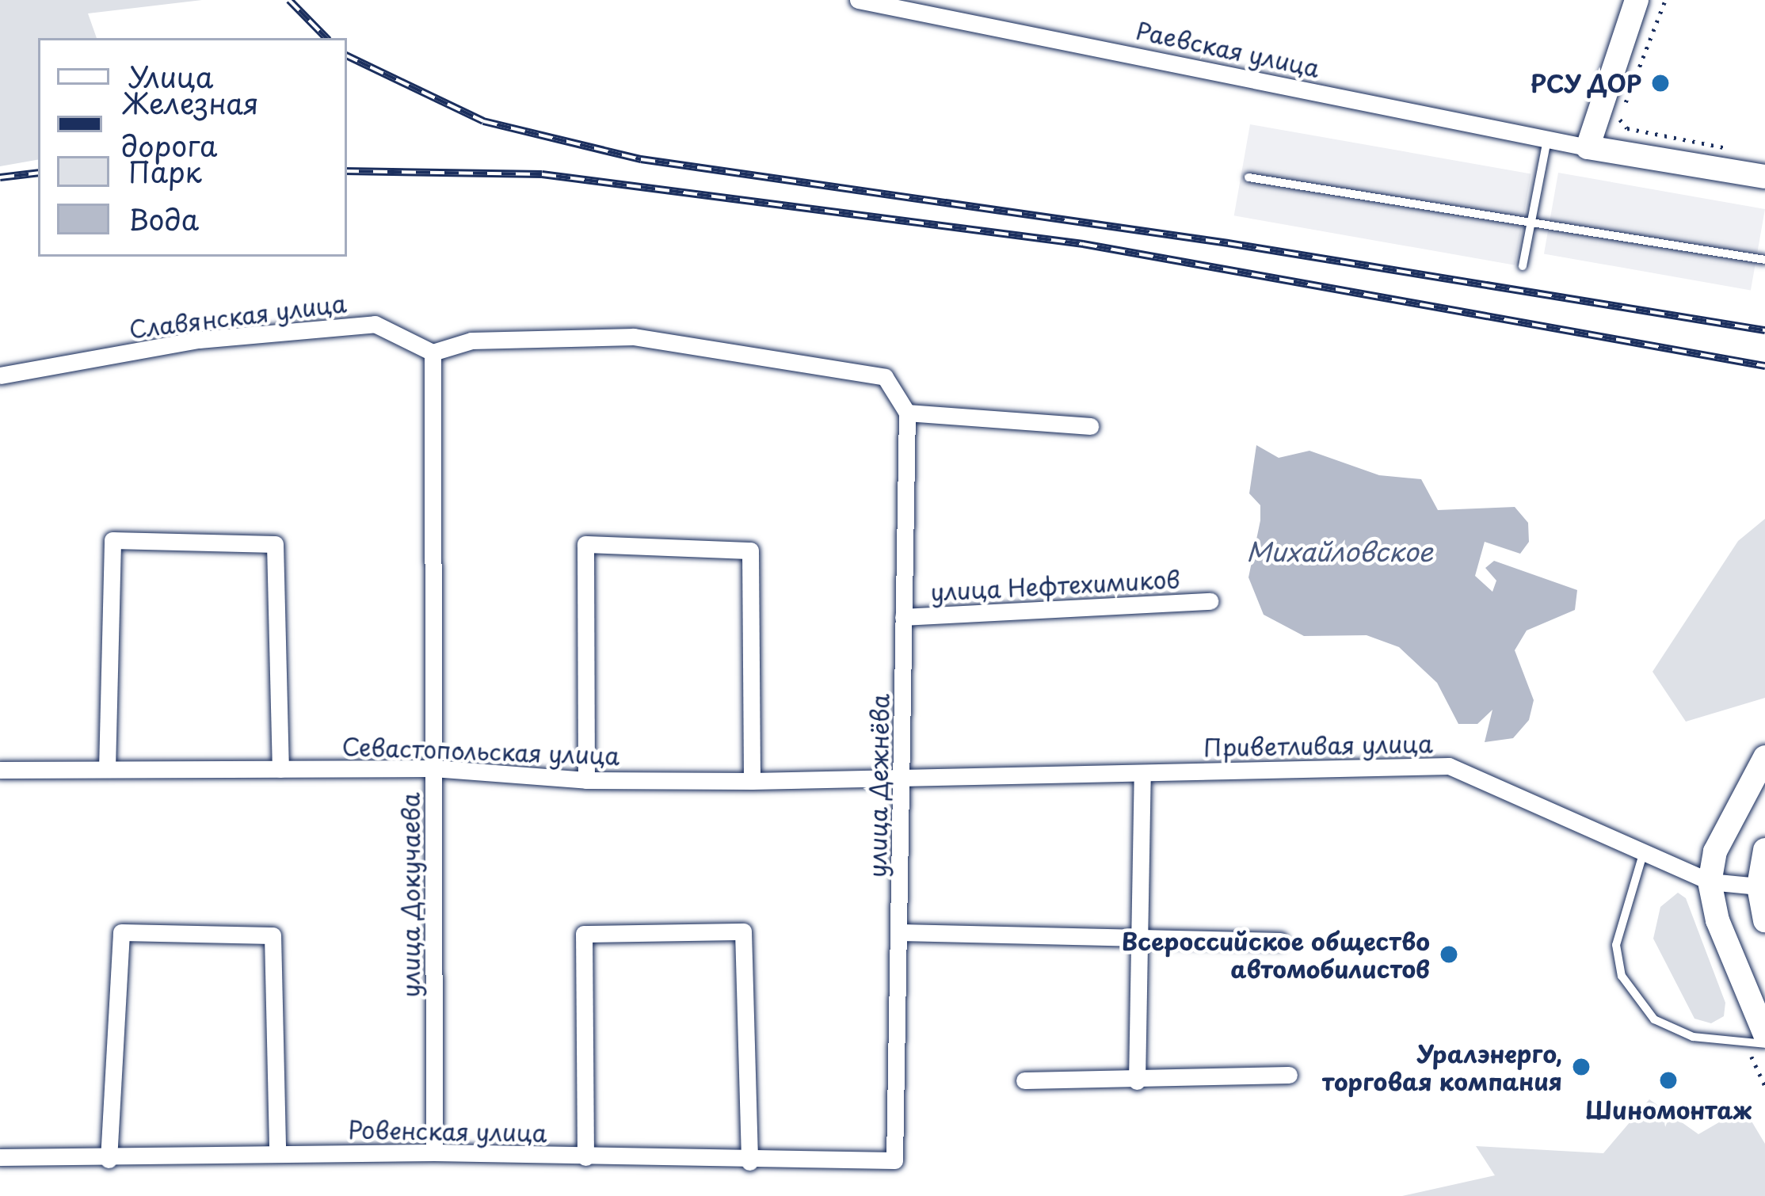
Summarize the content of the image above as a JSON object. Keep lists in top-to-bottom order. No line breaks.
{"streets":{"street":["Раевская улица","Славянская улица","улица Нефтехимиков","Приветливая улица","Севастопольская улица","улица Дежнёва","улица Докучаева","Ровенская улица"]},"crossings":[["Славянская улица","улица Докучаева"],["улица Нефтехимиков","улица Дежнёва"],["Приветливая улица","Севастопольская улица"],["Приветливая улица","улица Дежнёва"],["Севастопольская улица","улица Дежнёва"],["Севастопольская улица","улица Докучаева"],["улица Дежнёва","Ровенская улица"],["улица Докучаева","Ровенская улица"]],"water":["Михайловское"],"places":["РСУ ДОР","Всероссийское общество автомобилистов","Уралэнерго, торговая компания","Шиномонтаж"],"legend":["Улица","Железная дорога","Парк","Вода"]}
